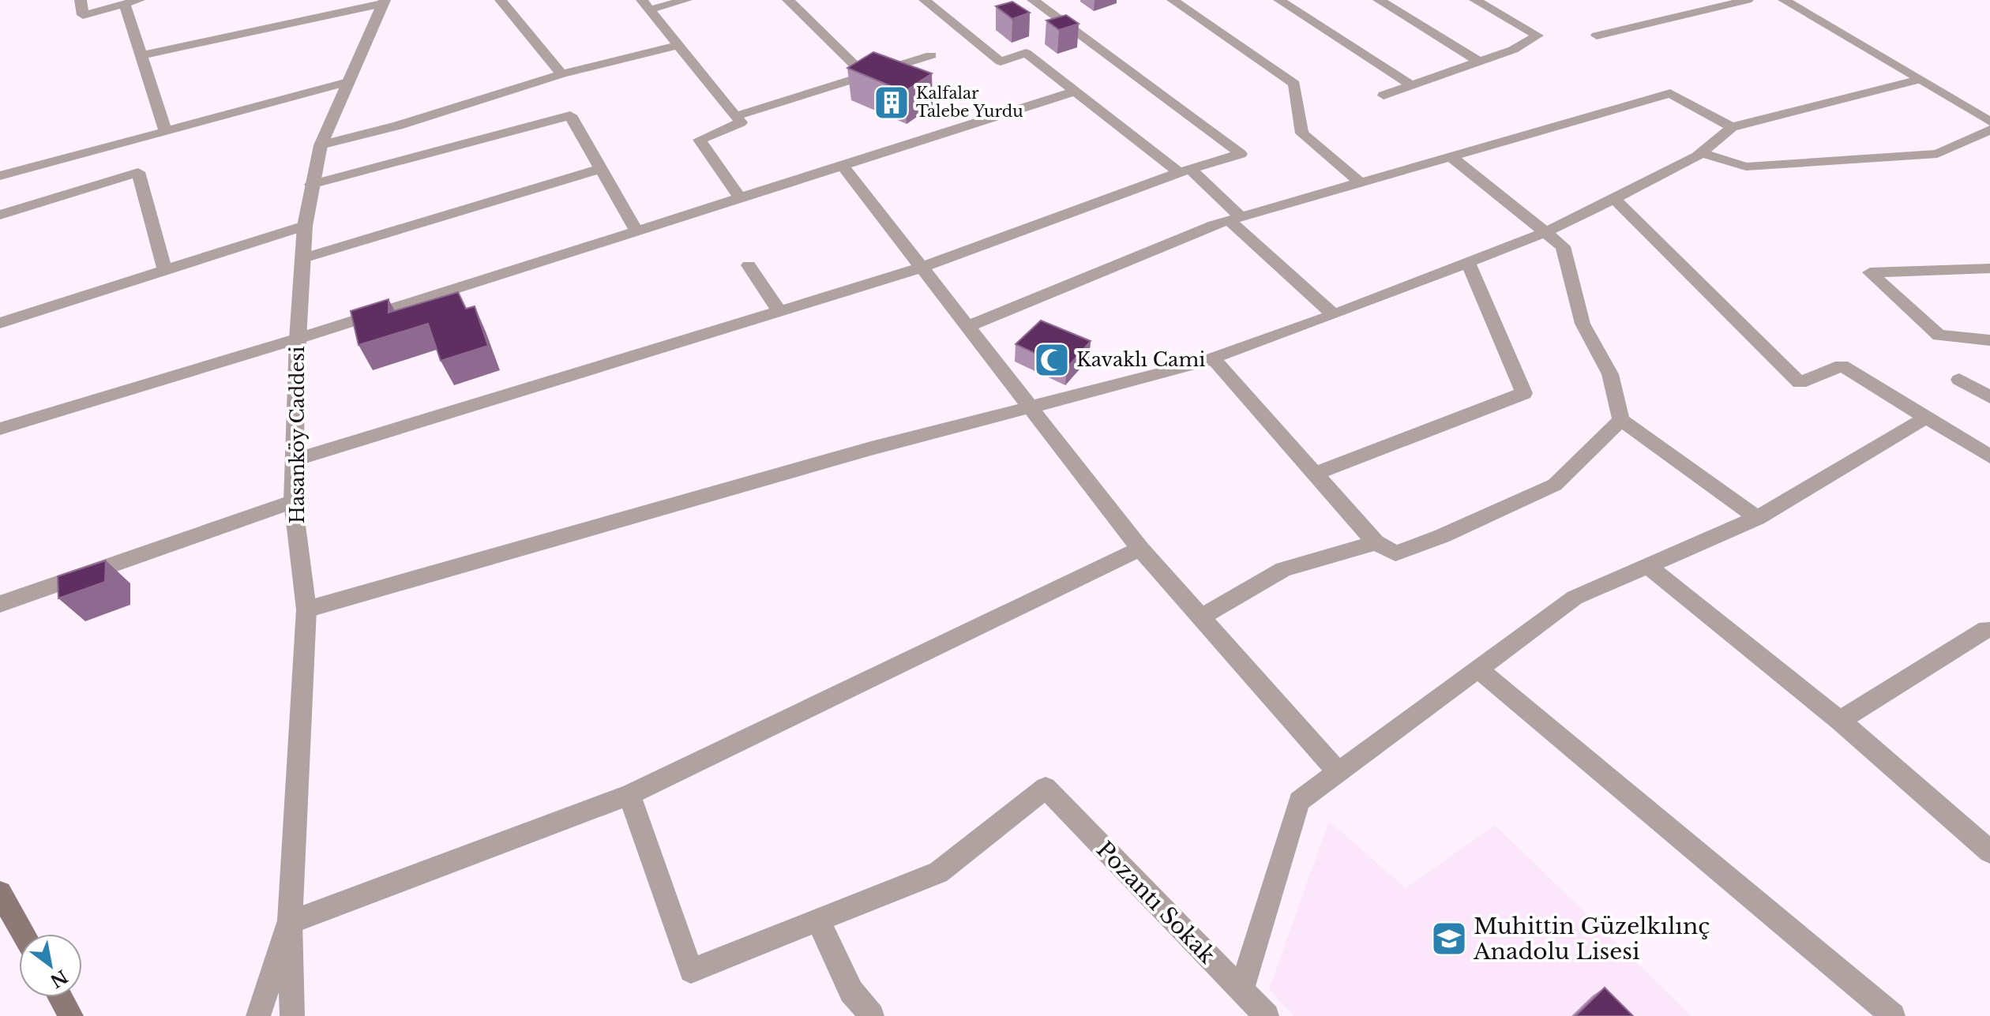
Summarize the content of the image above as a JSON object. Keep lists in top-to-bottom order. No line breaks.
{"streets":{"street":["Hasanköy Caddesi","Pozantı Sokak"]},"places":{"building":["Kalfalar Talebe Yurdu"],"mosque":["Kavaklı Cami"],"school or university":["Muhittin Güzelkılınç Anadolu Lisesi"]},"north":"bottom right"}
